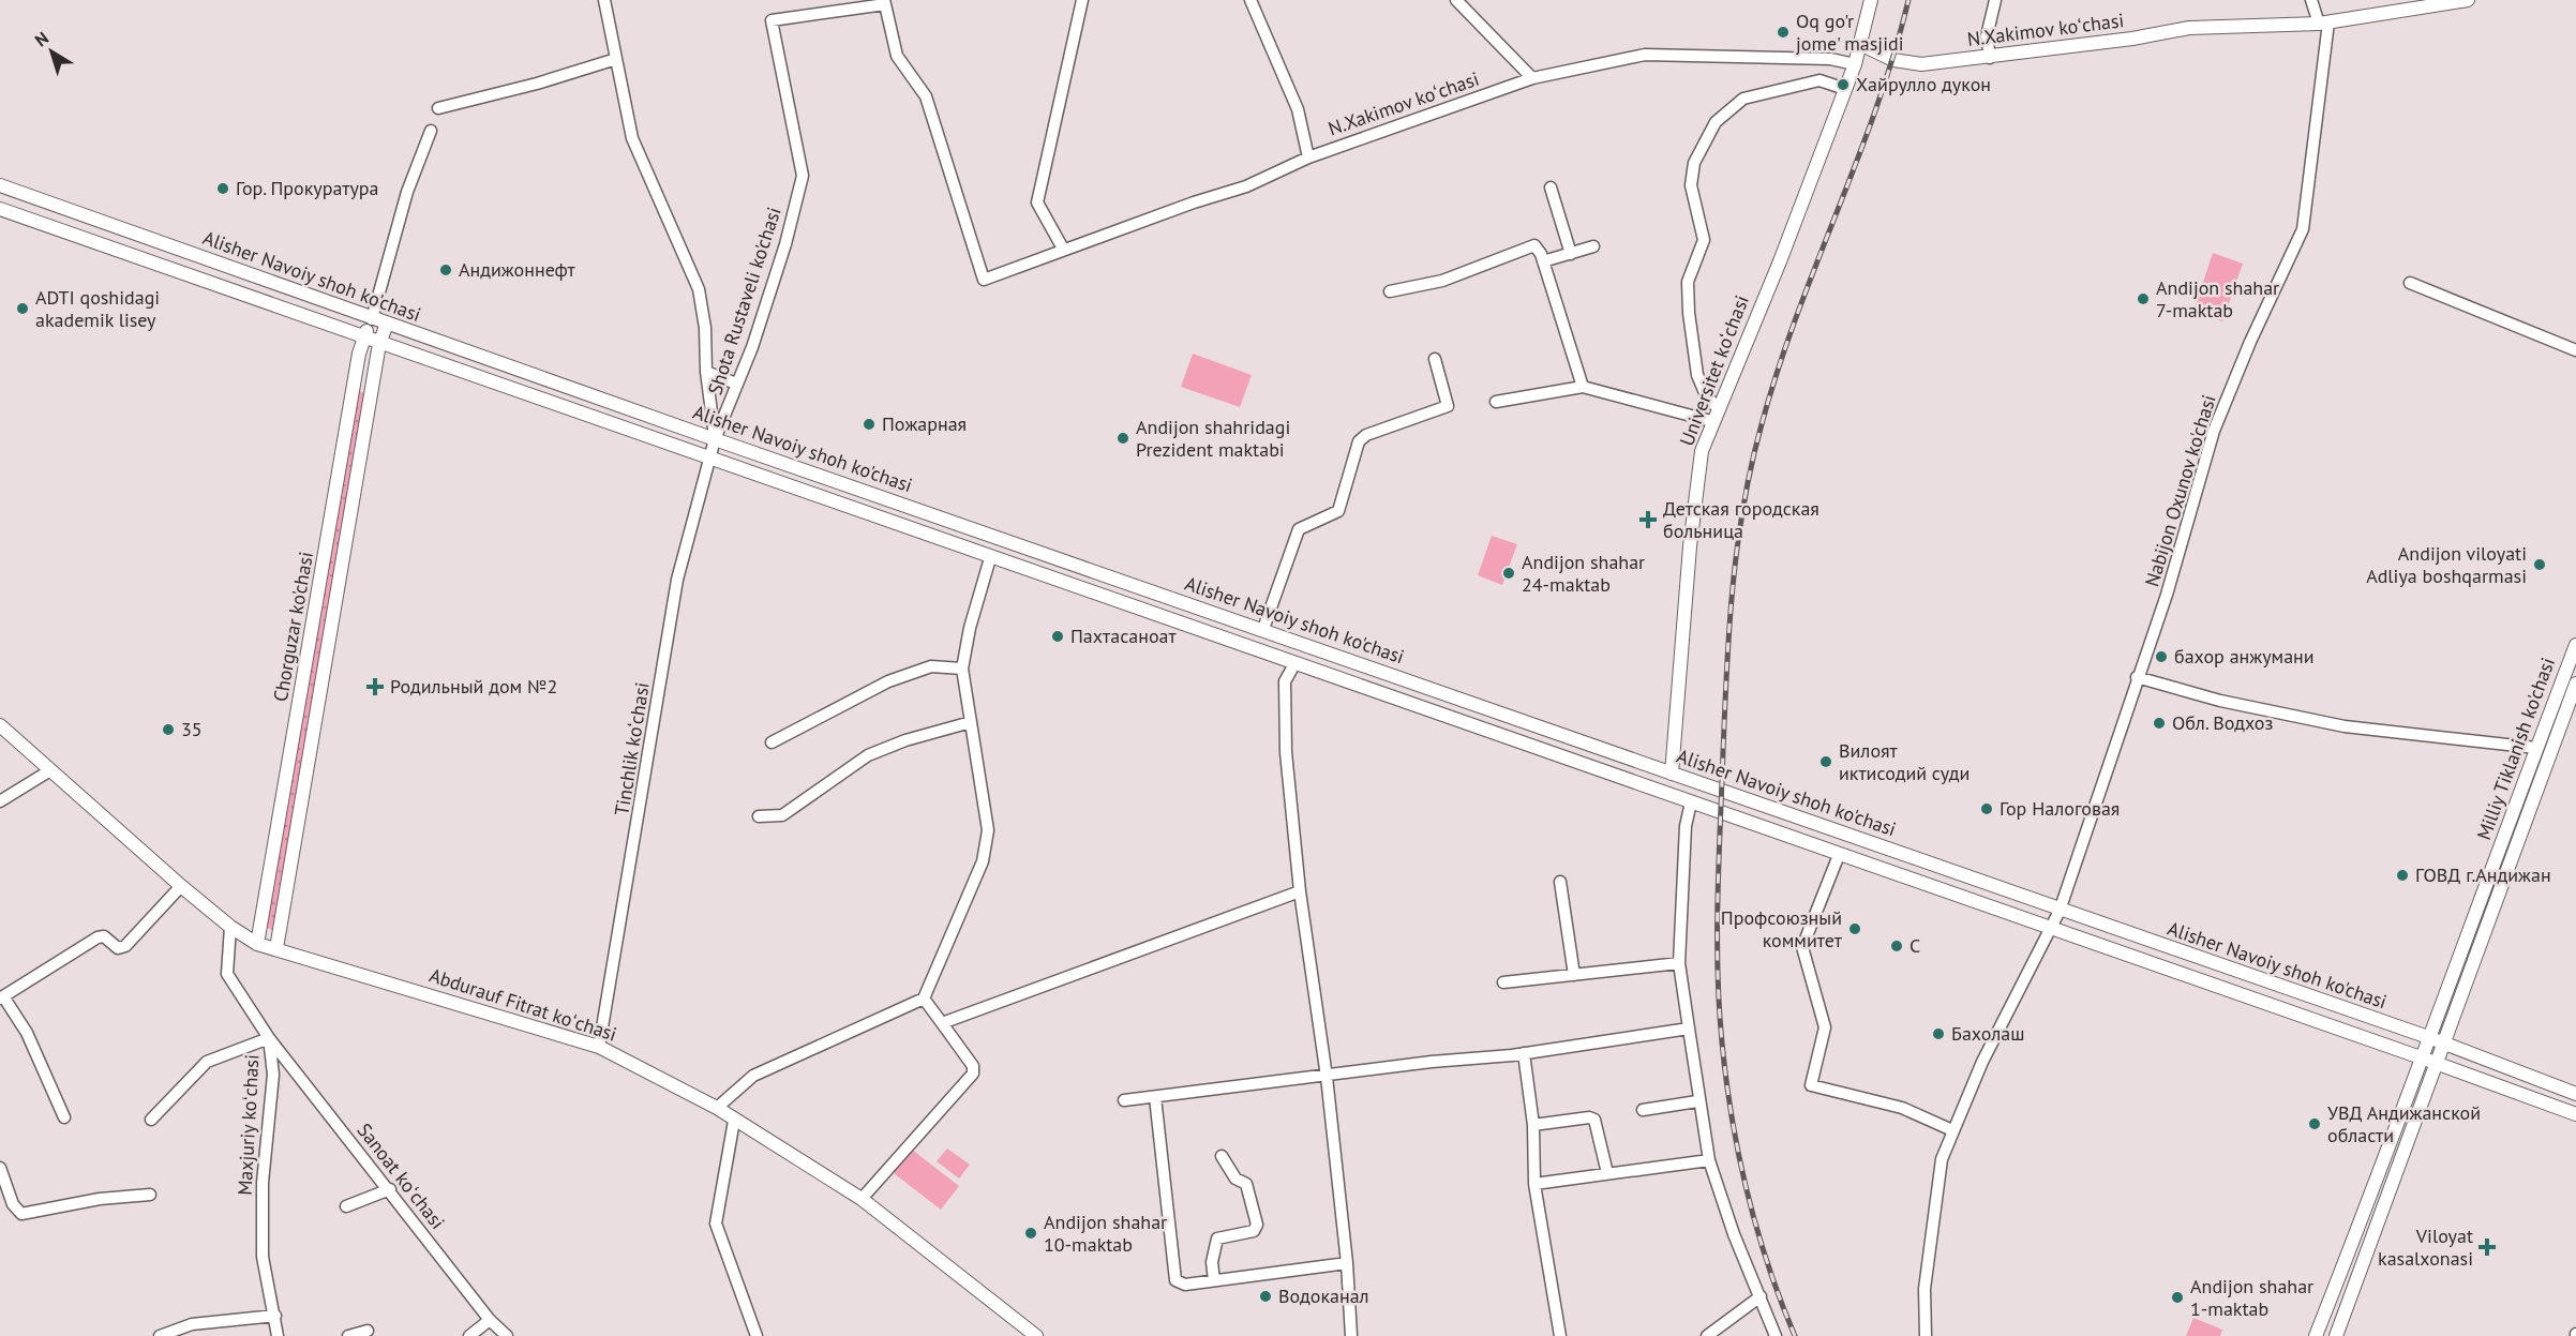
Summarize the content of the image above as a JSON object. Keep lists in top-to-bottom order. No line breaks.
{"streets":{"main road":["N.Xakimov koʻchasi","Alisher Navoiy shoh ko'chasi","Universitet kо‘chasi","Chorguzar ko'chasi","Milliy Tiklanish ko'chasi","Abdurauf Fitrat koʻchasi"],"street":["Shota Rustaveli ko'chasi","Nabijon Oxunov ko'chasi","Tinchlik kо‘chasi","Maxjuriy koʻchasi","Sanoat koʻchasi"]},"crossings":[["N.Xakimov koʻchasi","Shota Rustaveli ko'chasi"],["N.Xakimov koʻchasi","Universitet kо‘chasi"],["N.Xakimov koʻchasi","Nabijon Oxunov ko'chasi"],["Alisher Navoiy shoh ko'chasi","Shota Rustaveli ko'chasi"],["Alisher Navoiy shoh ko'chasi","Universitet kо‘chasi"],["Alisher Navoiy shoh ko'chasi","Nabijon Oxunov ko'chasi"],["Alisher Navoiy shoh ko'chasi","Chorguzar ko'chasi"],["Alisher Navoiy shoh ko'chasi","Tinchlik kо‘chasi"],["Alisher Navoiy shoh ko'chasi","Milliy Tiklanish ko'chasi"],["Shota Rustaveli ko'chasi","Tinchlik kо‘chasi"],["Chorguzar ko'chasi","Abdurauf Fitrat koʻchasi"],["Tinchlik kо‘chasi","Abdurauf Fitrat koʻchasi"],["Abdurauf Fitrat koʻchasi","Maxjuriy koʻchasi"],["Maxjuriy koʻchasi","Sanoat koʻchasi"]],"places":{"other":["Oq go'r jome' masjidi","Хайрулло дукон","Гор. Прокуратура","Андижоннефт","Andijon shahar 7-maktab","ADTI qoshidagi akademik lisey","Пожарная","Andijon shahridagi Prezident maktabi","Andijon viloyati Adliya boshqarmasi","Andijon shahar 24-maktab","Пахтасаноат","бахор анжумани","Обл. Водхоз","35","Вилоят иктисодий суди","Гор Налоговая","ГОВД г.Андижан","Профсоюзный коммитет","С","Бахолаш","УВД Андижанской области","Andijon shahar 10-maktab","Водоканал","Andijon shahar 1-maktab"],"health":["Детская городская больница","Родильный дом №2","Viloyat kasalxonasi"]},"north":"top left"}
